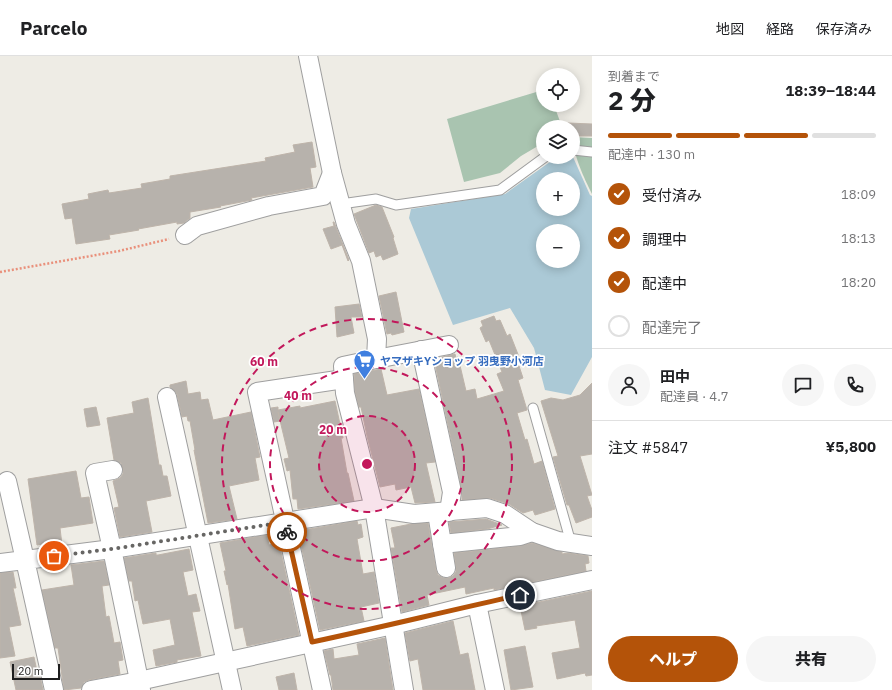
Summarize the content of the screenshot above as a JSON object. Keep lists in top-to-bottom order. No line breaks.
{"places":{"supermarket":["ヤマザキYショップ 羽曳野小河店"]},"scale_bar":"20 m","page":{"header":"Parcelo","nav":["地図","経路","保存済み"],"heading":["2 分","到着まで","18:39–18:44"],"panel":["田中","配達員 · 4.7","注文 #5847","¥5,800"],"map_buttons":["+","−"],"bar":"配達中 · 130 m","list":[["受付済み","18:09"],["調理中","18:13"],["配達中","18:20"],"配達完了"],"buttons":["ヘルプ","共有"],"scale":"20 m"},"rings":["60 m","40 m","20 m"]}
